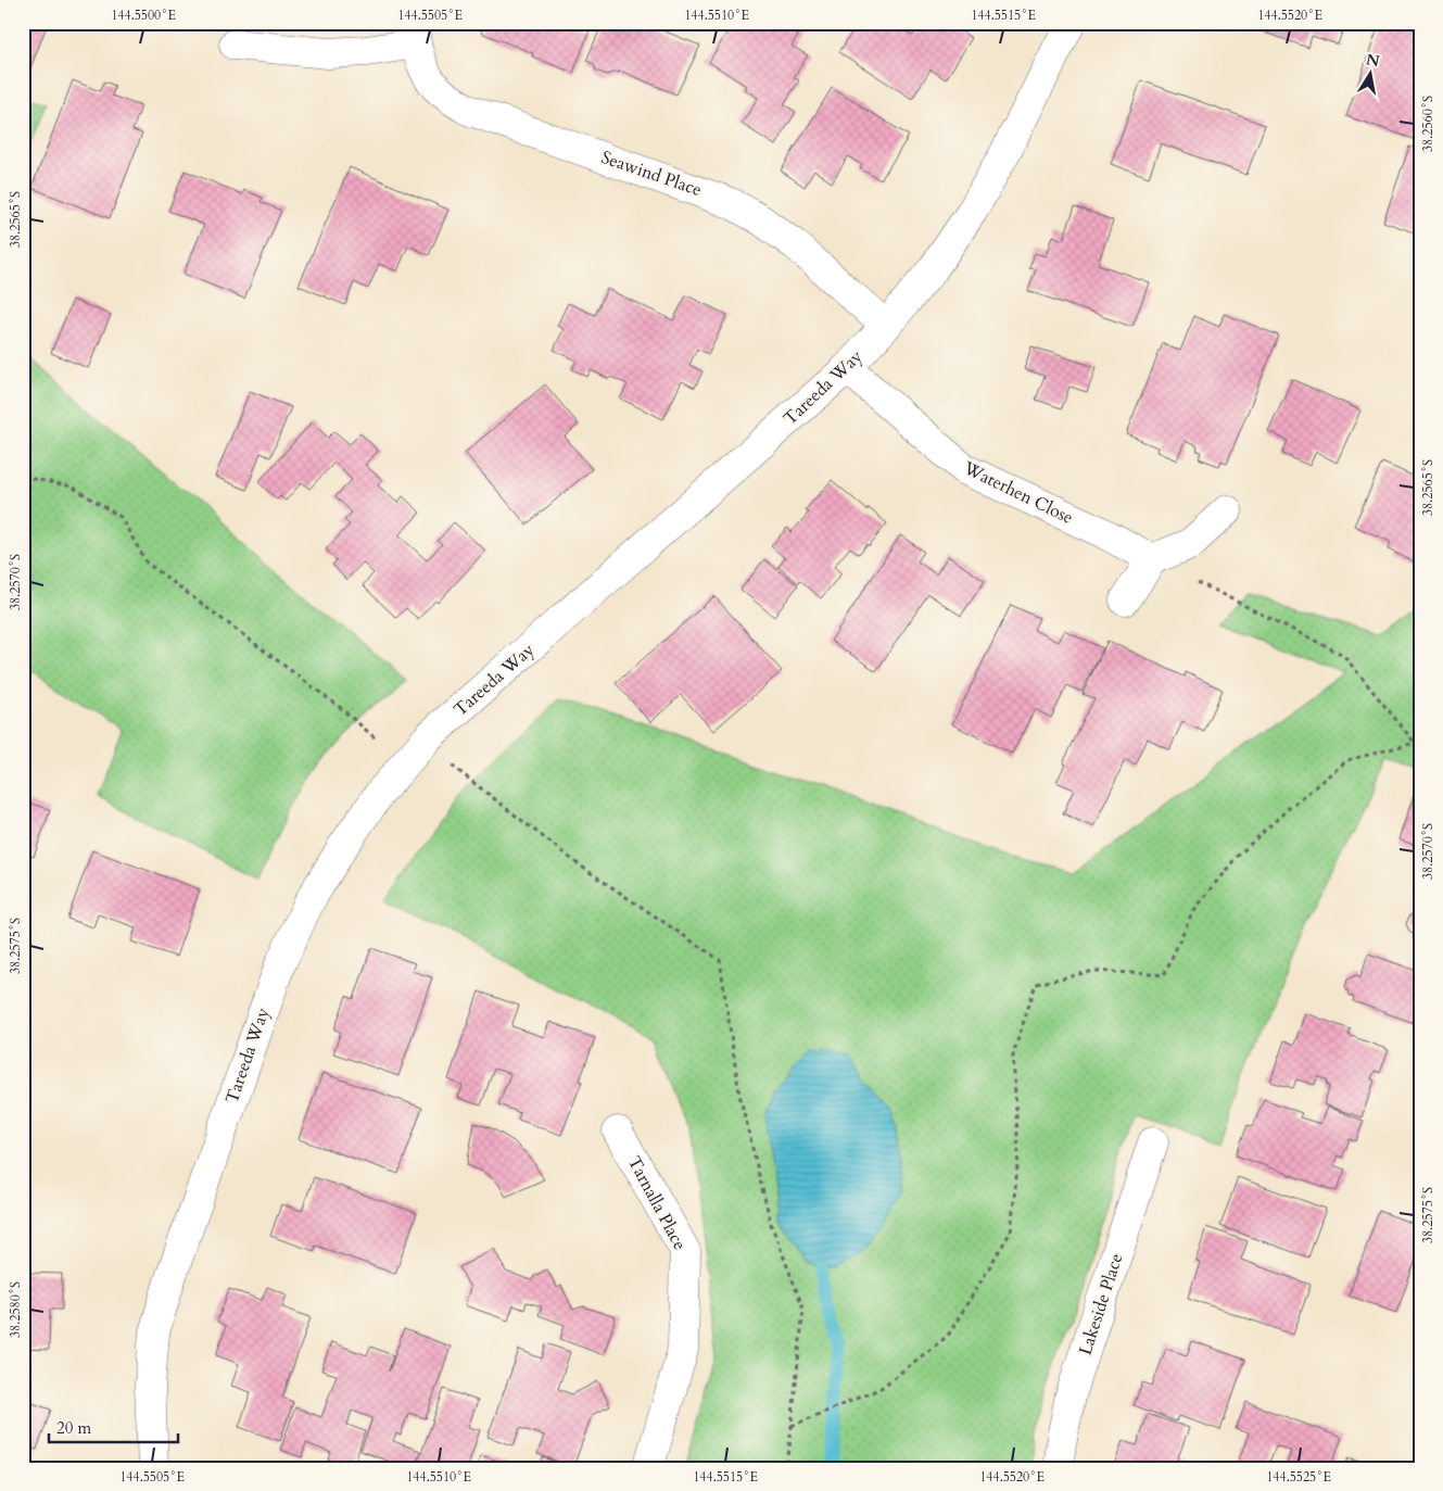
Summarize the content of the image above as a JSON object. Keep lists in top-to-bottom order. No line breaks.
{"streets":{"street":["Seawind Place","Tareeda Way","Waterhen Close","Tarnalla Place","Lakeside Place"]},"crossings":[["Seawind Place","Tareeda Way"],["Tareeda Way","Waterhen Close"]],"scale_bar":"20 m","north":"top","coordinates":["144.5500°E","144.5505°E","144.5510°E","144.5515°E","144.5520°E","38.2560°S","38.2565°S","38.2570°S","38.2575°S","38.2580°S","144.5525°E"]}
